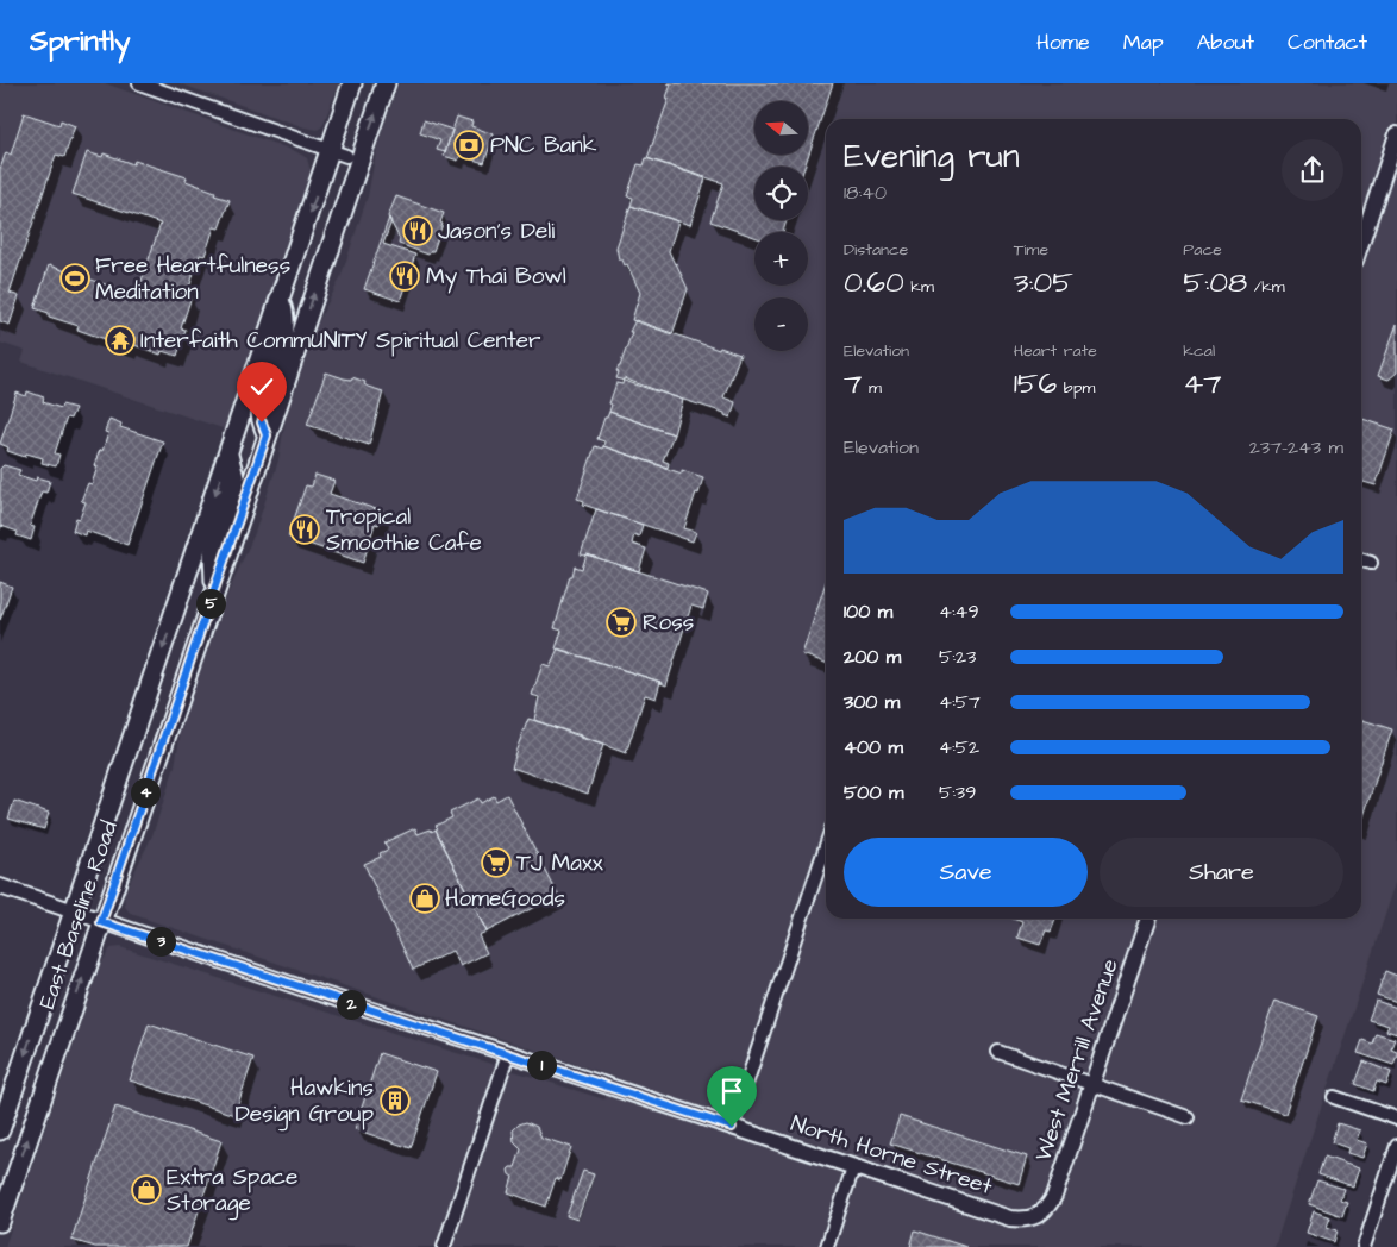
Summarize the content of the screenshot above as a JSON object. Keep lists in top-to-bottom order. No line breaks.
{"streets":{"main road":["East Baseline Road"],"street":["West Merrill Avenue","North Horne Street"]},"crossings":[["East Baseline Road","North Horne Street"],["West Merrill Avenue","North Horne Street"]],"places":{"bank":["PNC Bank"],"restaurant":["Jason's Deli","My Thai Bowl","Tropical Smoothie Cafe"],"sports":["Free Heartfulness Meditation"],"temple":["Interfaith CommUNITY Spiritual Center"],"supermarket":["Ross","TJ Maxx"],"shop":["HomeGoods","Extra Space Storage"],"building":["Hawkins Design Group"]},"north":"left","page":{"header":"Sprintly","nav":["Home","Map","About","Contact"],"map_buttons":["+","−"],"heading":["Evening run","18:40"],"stats":[["Distance","0.60 km"],["Time","3:05"],["Pace","5:08 /km"],["Elevation","7 m"],["Heart rate","156 bpm"],["kcal","47"]],"chart":["Elevation","237–243 m"],"pins":["5","4","3","2","1"],"list":[{"name":"100 m","note":"4:49"},{"name":"200 m","note":"5:23"},{"name":"300 m","note":"4:57"},{"name":"400 m","note":"4:52"},{"name":"500 m","note":"5:39"}],"buttons":["Save","Share"]}}
